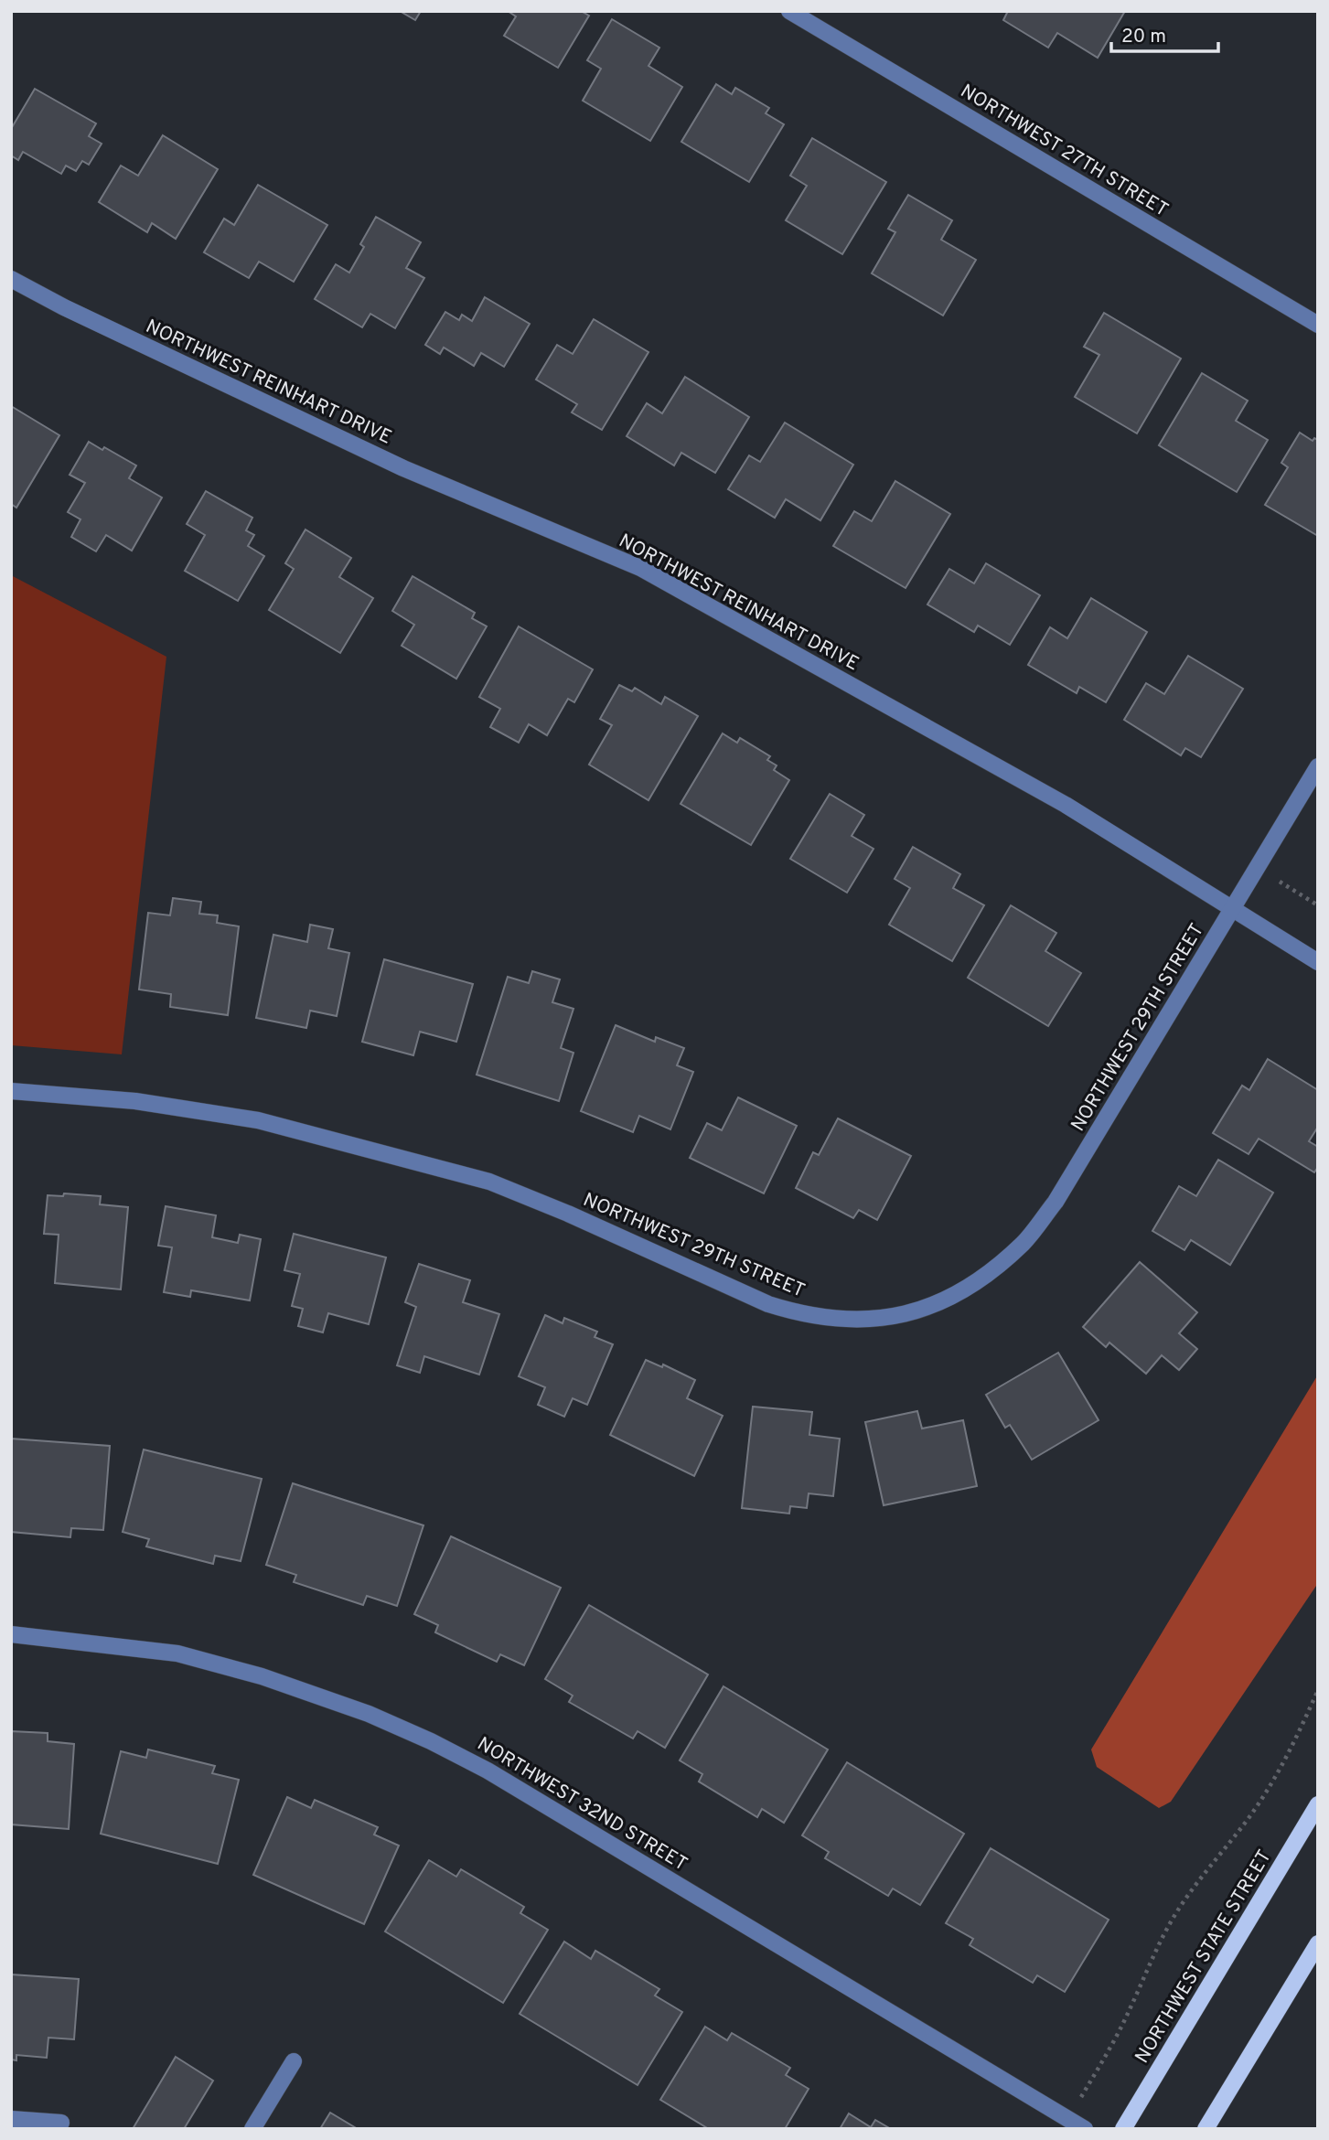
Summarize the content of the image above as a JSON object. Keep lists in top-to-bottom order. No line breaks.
{"streets":{"main road":["NORTHWEST STATE STREET"],"street":["NORTHWEST 27TH STREET","NORTHWEST REINHART DRIVE","NORTHWEST 29TH STREET","NORTHWEST 32ND STREET"]},"crossings":[["NORTHWEST REINHART DRIVE","NORTHWEST 29TH STREET"]],"scale_bar":"20 m"}
